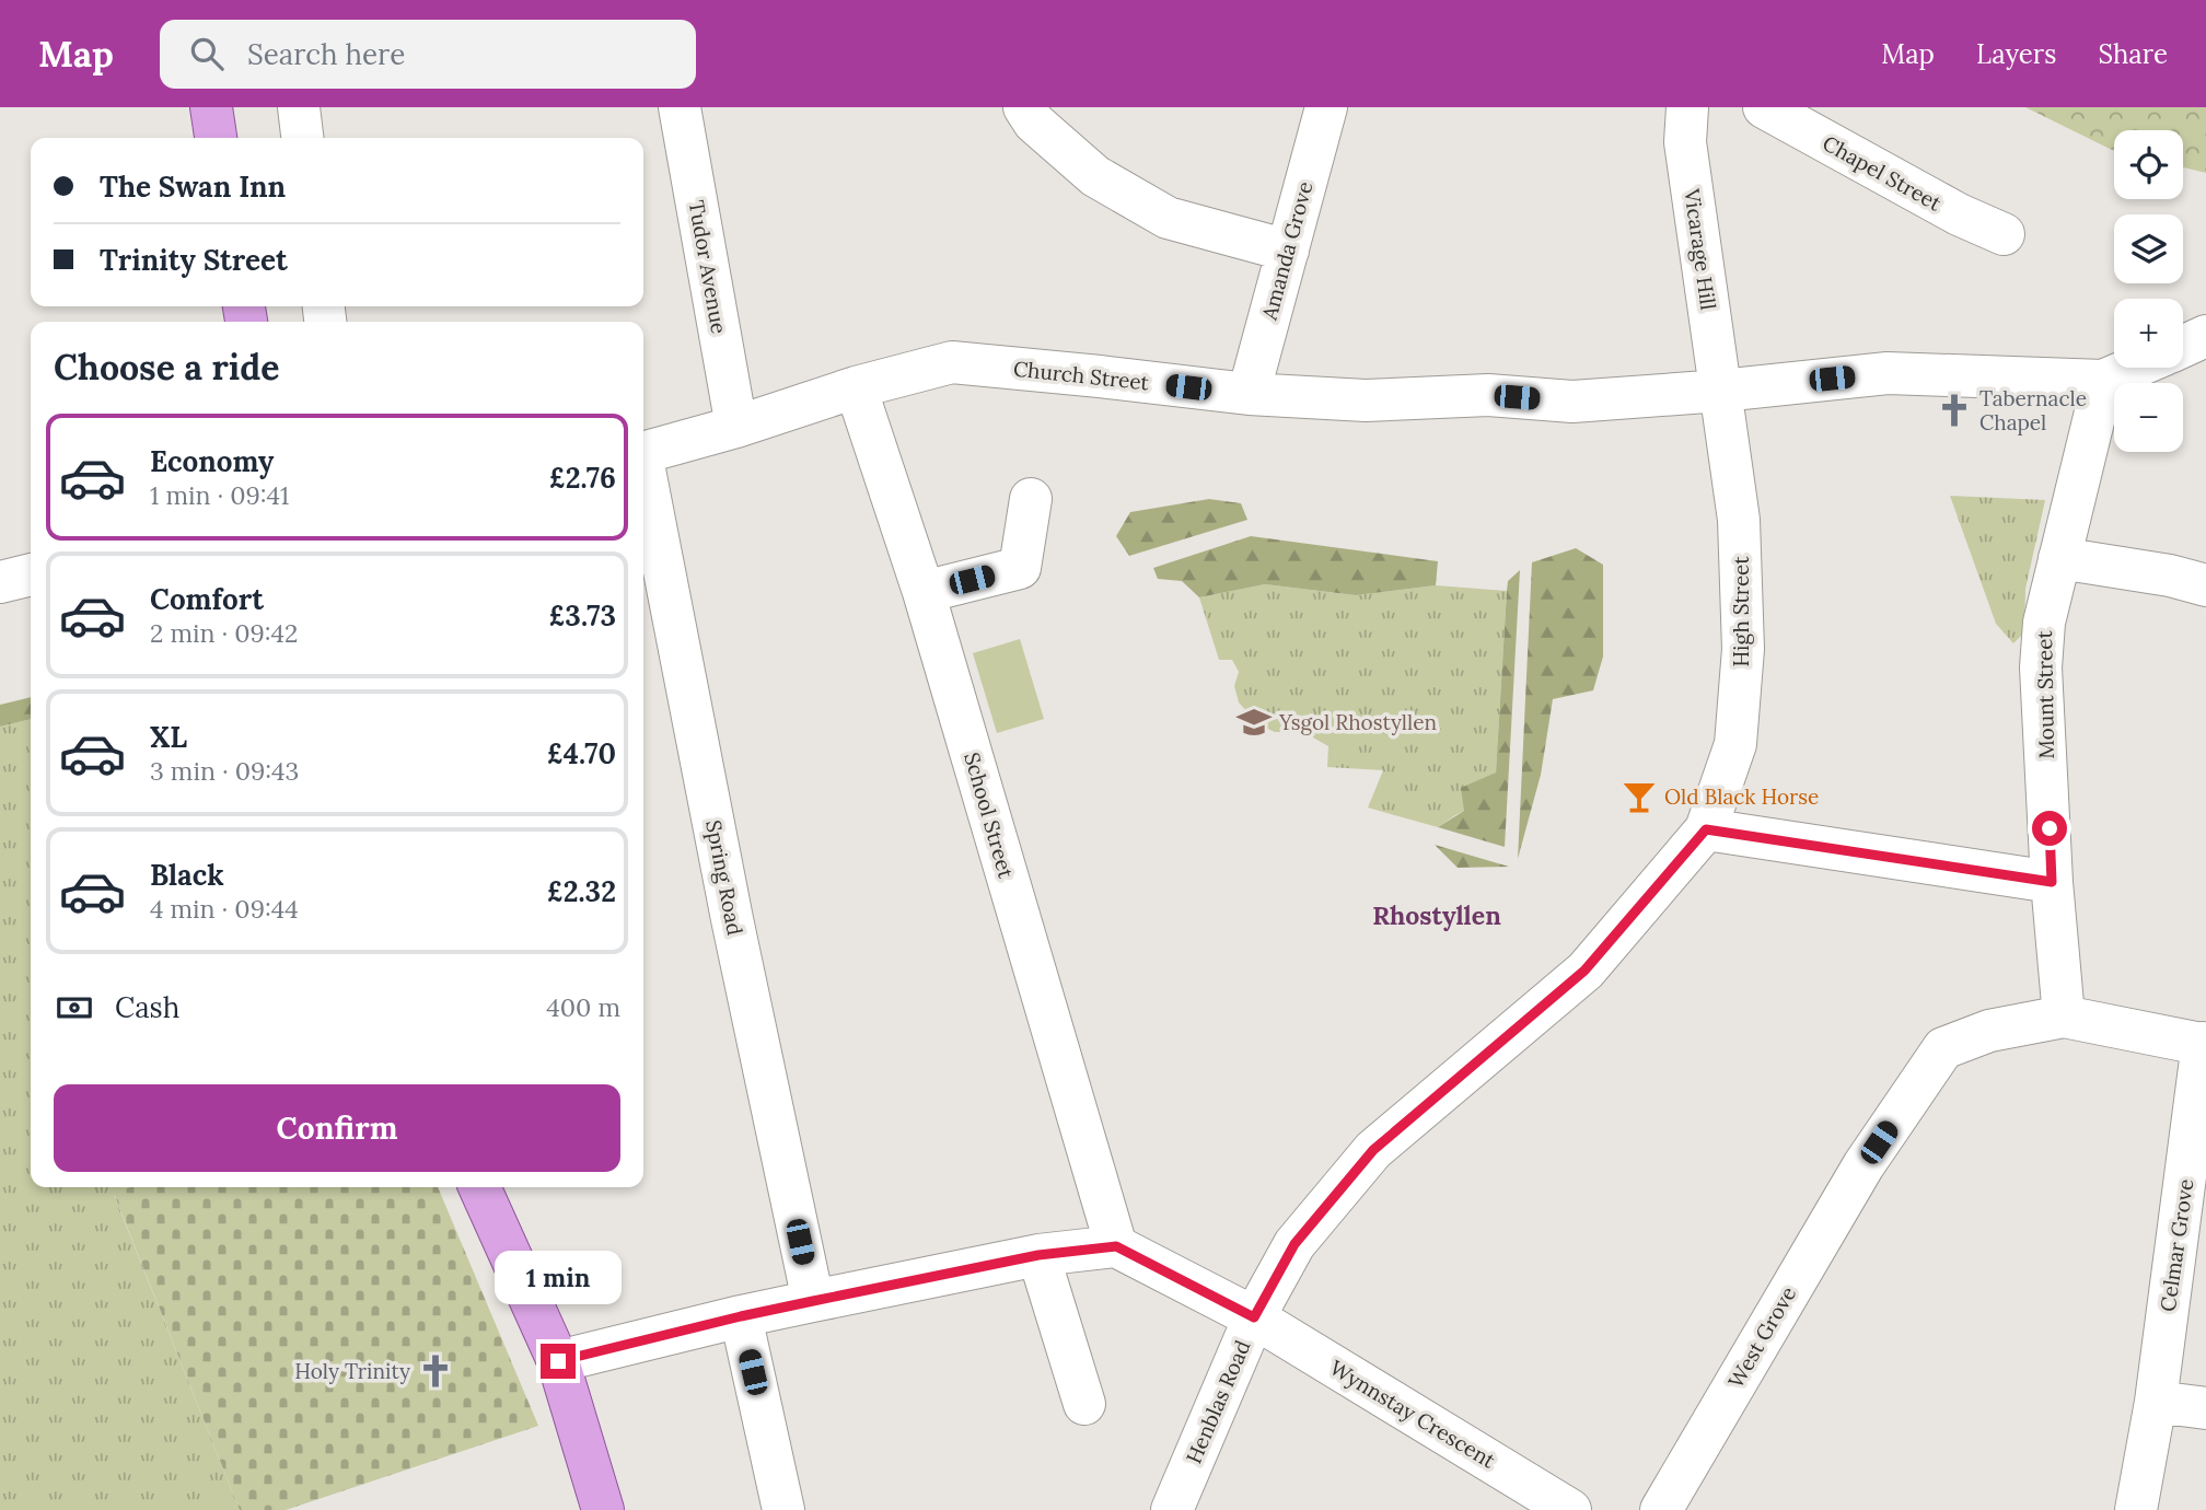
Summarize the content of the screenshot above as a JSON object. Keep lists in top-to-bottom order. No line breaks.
{"streets":{"street":["Chapel Street","Vicarage Hill","Amanda Grove","Tudor Avenue","Church Street","High Street","Mount Street","School Street","Spring Road","Celmar Grove","West Grove","Henblas Road","Wynnstay Crescent"]},"crossings":[["Vicarage Hill","Church Street"],["Vicarage Hill","High Street"],["Amanda Grove","Church Street"],["Tudor Avenue","Church Street"],["Church Street","High Street"],["Church Street","Mount Street"],["Church Street","School Street"],["High Street","Henblas Road"],["Mount Street","West Grove"],["School Street","Wynnstay Crescent"],["Henblas Road","Wynnstay Crescent"]],"districts":["Rhostyllen"],"places":{"church":["Tabernacle Chapel","Holy Trinity"],"school or university":["Ysgol Rhostyllen"],"bar":["Old Black Horse"]},"page":{"header":"Map","search":"Search here","nav":["Map","Layers","Share"],"map_buttons":["+","−"],"banner":["The Swan Inn","Trinity Street"],"heading":"Choose a ride","list":[{"name":"Economy","note":"1 min · 09:41","value":"£2.76"},{"name":"Comfort","note":"2 min · 09:42","value":"£3.73"},{"name":"XL","note":"3 min · 09:43","value":"£4.70"},{"name":"Black","note":"4 min · 09:44","value":"£2.32"}],"pay":["Cash","400 m"],"buttons":"Confirm","bubble":"1 min"}}
